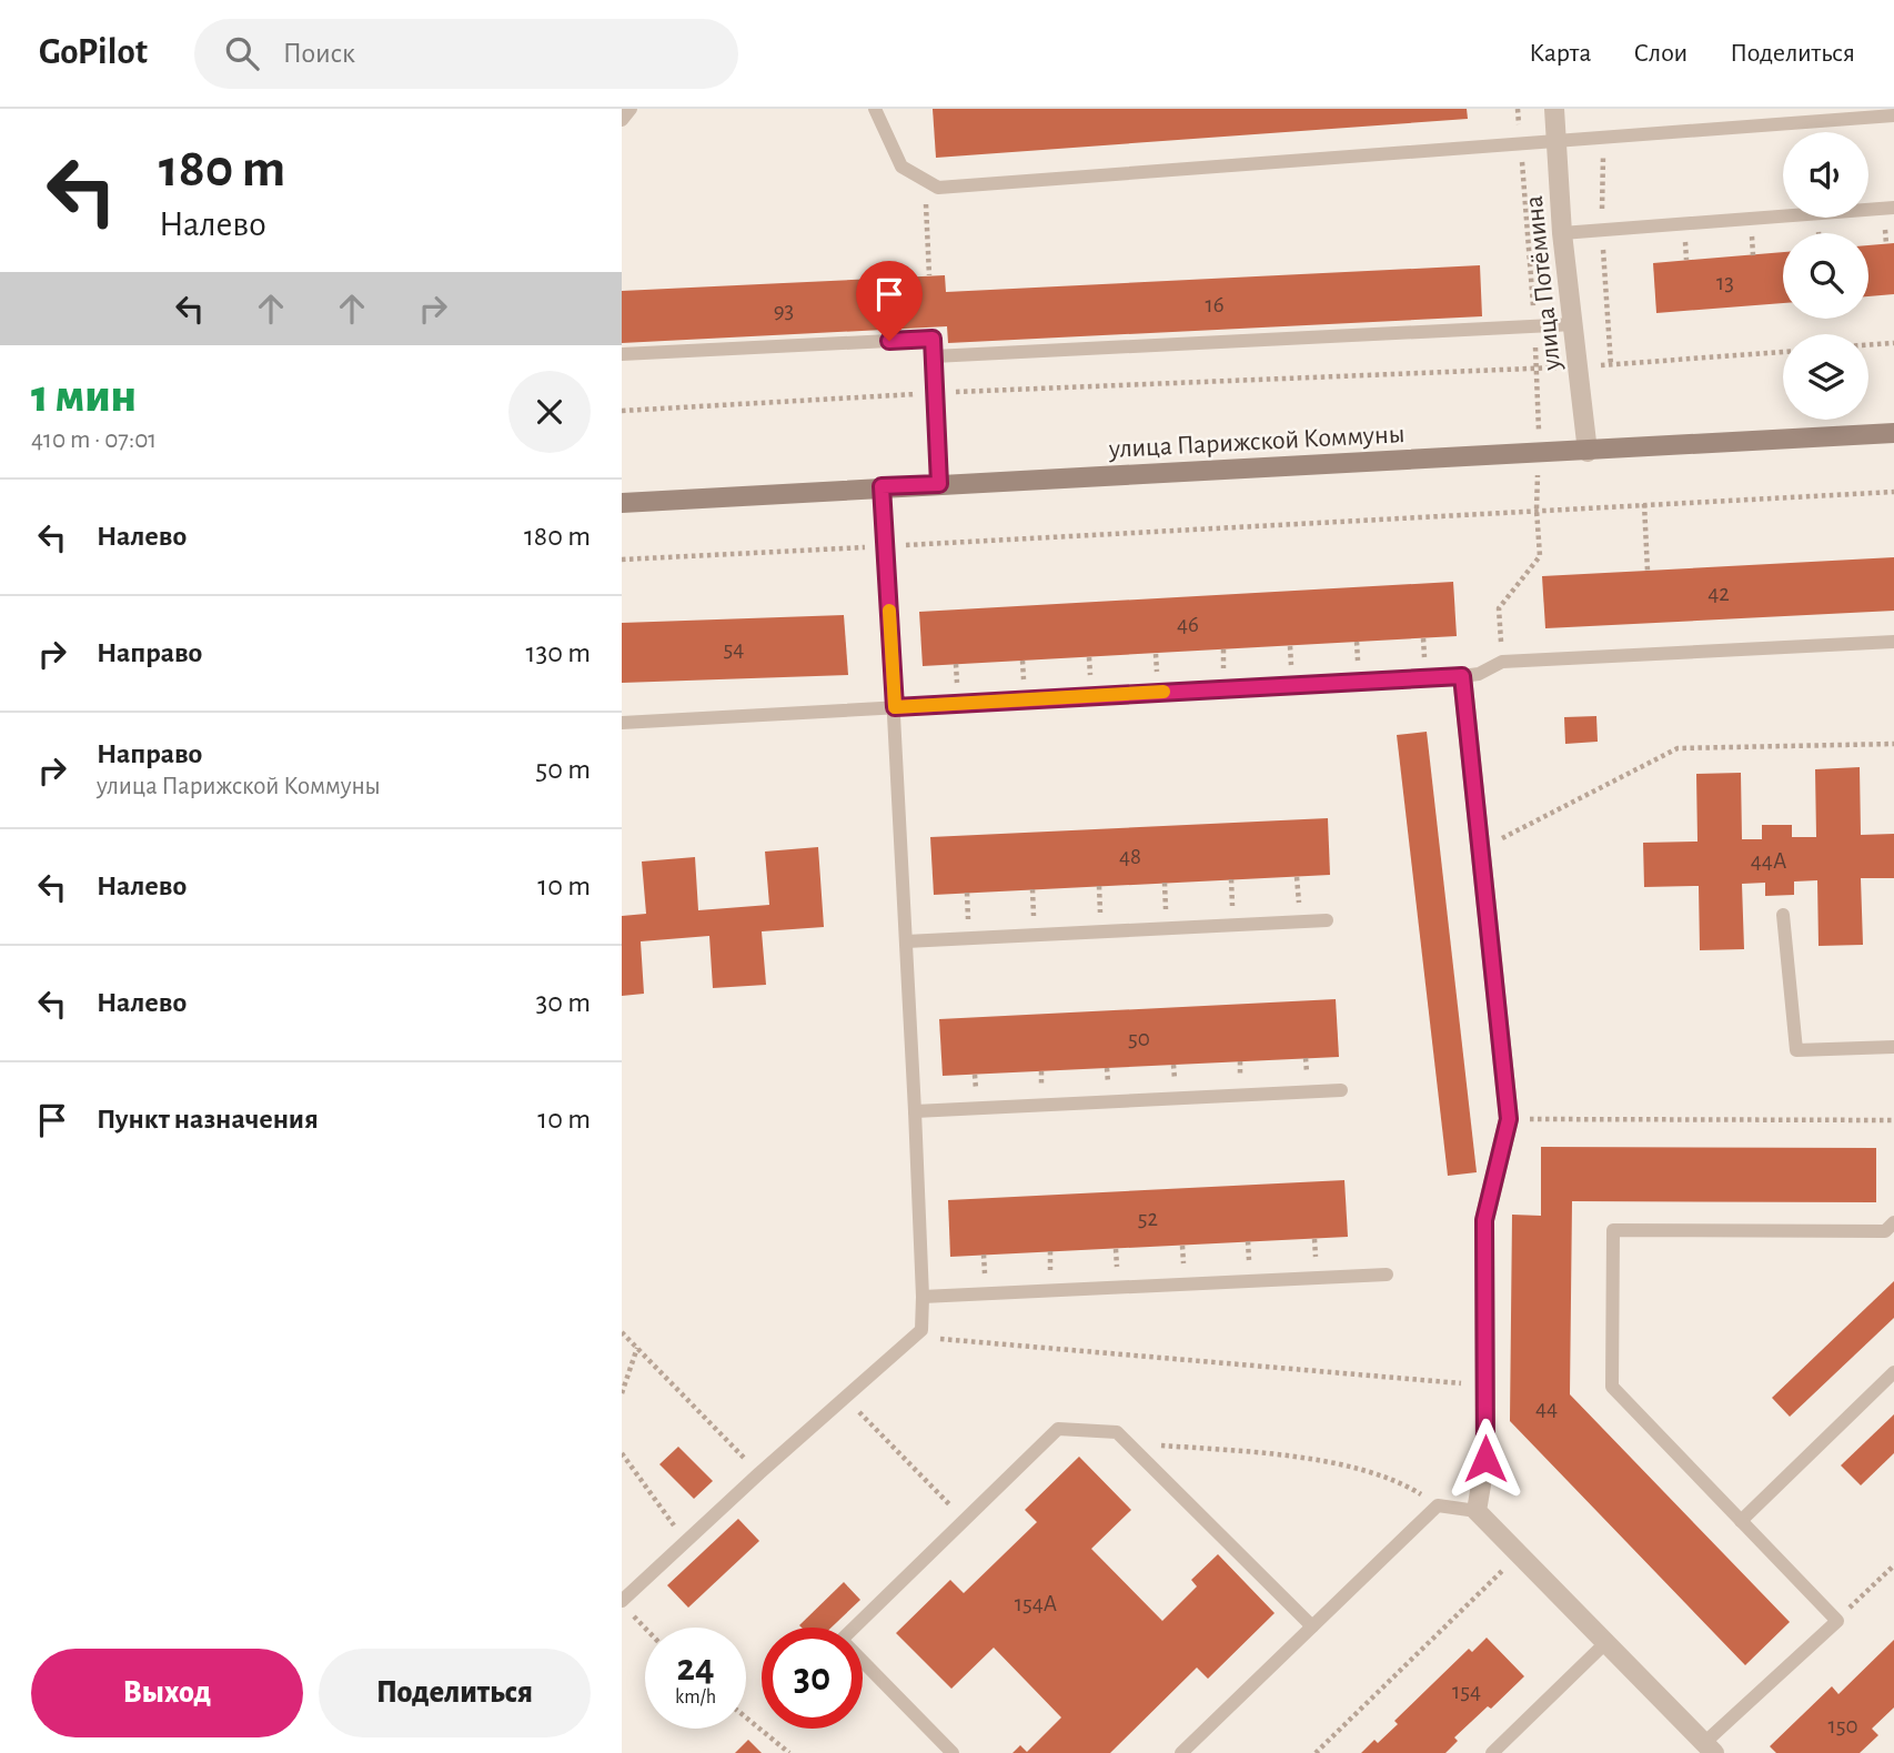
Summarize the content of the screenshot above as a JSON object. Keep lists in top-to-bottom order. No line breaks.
{"streets":{"main road":["улица Парижской Коммуны"],"street":["улица Потёмина"]},"crossings":[["улица Потёмина","улица Парижской Коммуны"]],"house_numbers":["13","16","93","42","46","54","48","44А","50","52","44","154А","154","150"],"page":{"header":"GoPilot","search":"Поиск","nav":["Карта","Слои","Поделиться"],"turn":["180 m","Налево"],"heading":["1 мин","410 m · 07:01"],"list":[{"name":"Налево","value":"180 m"},{"name":"Направо","value":"130 m"},{"name":"Направо","note":"улица Парижской Коммуны","value":"50 m"},{"name":"Налево","value":"10 m"},{"name":"Налево","value":"30 m"},{"name":"Пункт назначения","value":"10 m"}],"speed":"24 km/h","limit":"30","buttons":["Выход","Поделиться"]}}
